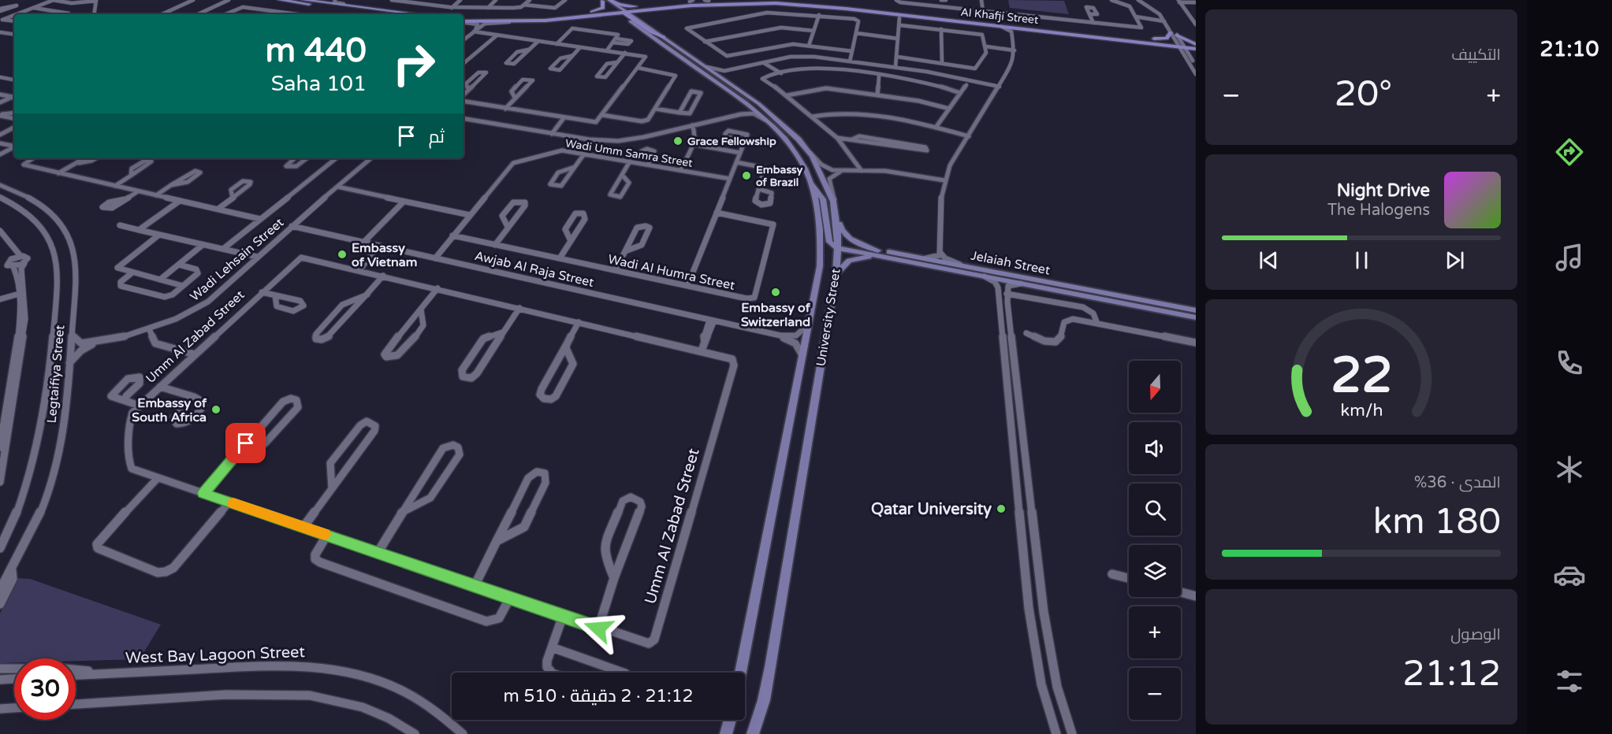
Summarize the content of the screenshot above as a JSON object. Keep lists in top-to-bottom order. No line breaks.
{"streets":{"highway":["Al Khafji Street"],"main road":["Jelaiah Street","University Street"],"street":["Wadi Umm Samra Street","Wadi Lehsain Street","Awjab Al Raja Street","Wadi Al Humra Street","Umm Al Zabad Street","Legtaifiya Street","West Bay Lagoon Street"]},"crossings":[["Al Khafji Street","University Street"],["Wadi Umm Samra Street","Awjab Al Raja Street"],["Wadi Umm Samra Street","Wadi Al Humra Street"],["Wadi Lehsain Street","Awjab Al Raja Street"],["Wadi Lehsain Street","Legtaifiya Street"],["Jelaiah Street","University Street"],["Awjab Al Raja Street","University Street"]],"places":["Grace Fellowship","Embassy of Brazil","Embassy of Vietnam","Embassy of Switzerland","Embassy of South Africa","Qatar University"],"north":"bottom","page":{"tabs":"21:10","tile":["التكييف",["المدى · 36%","180 km"],["الوصول","21:12"]],"turn":["440 m","Saha 101"],"heat":["−","20°","+"],"then":"ثم","song":["Night Drive","The Halogens"],"map_buttons":["+","−"],"limit":"30","trip":"21:12 · 2 دقيقة · 510 m","gauge":["22","km/h"]}}
